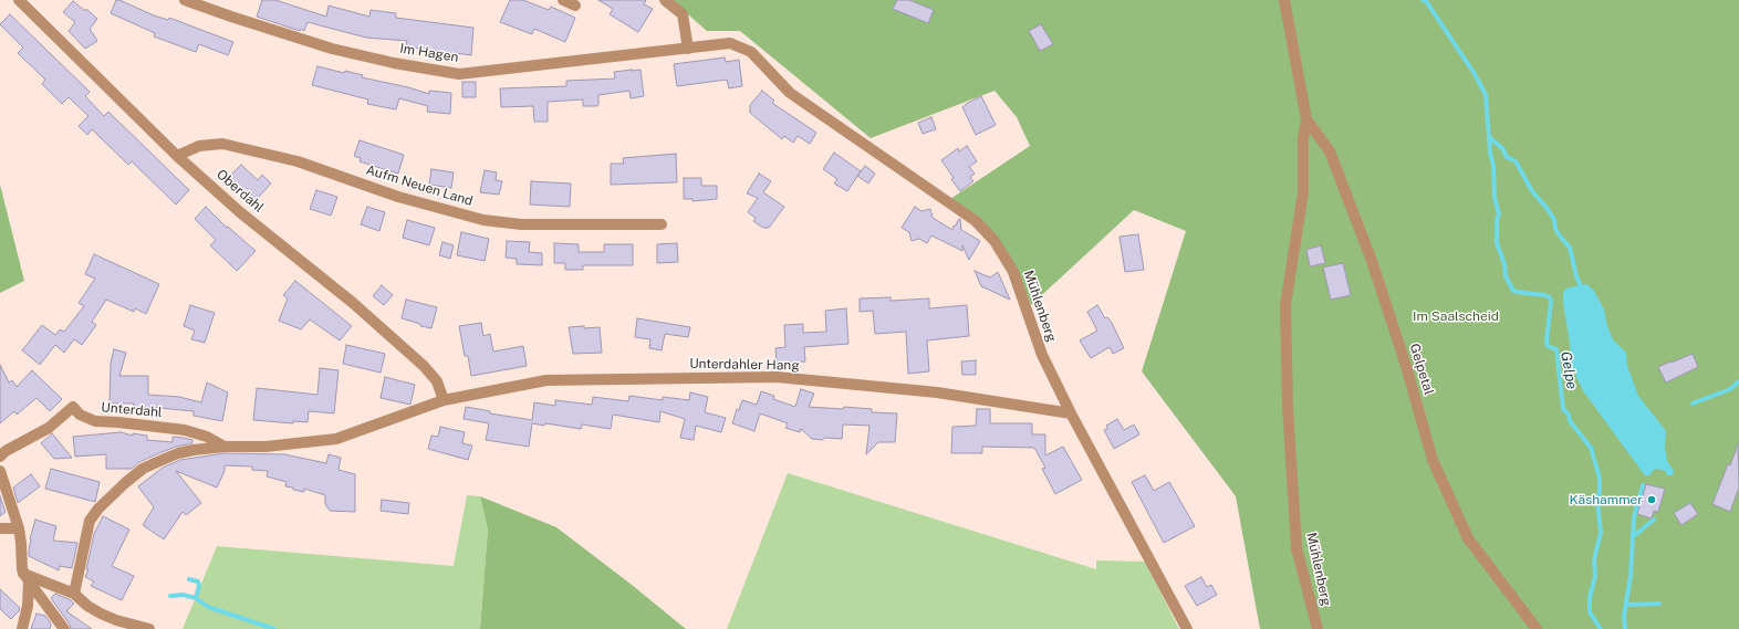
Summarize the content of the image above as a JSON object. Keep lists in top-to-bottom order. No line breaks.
{"streets":{"street":["Im Hagen","Aufm Neuen Land","Oberdahl","Mühlenberg","Unterdahler Hang","Gelpetal","Unterdahl"]},"crossings":[["Im Hagen","Mühlenberg"],["Aufm Neuen Land","Oberdahl"],["Oberdahl","Unterdahler Hang"],["Oberdahl","Unterdahl"],["Mühlenberg","Unterdahler Hang"],["Mühlenberg","Gelpetal"],["Unterdahler Hang","Unterdahl"]],"water":["Gelpe"],"parks":["Im Saalscheid"],"places":["Käshammer"]}
